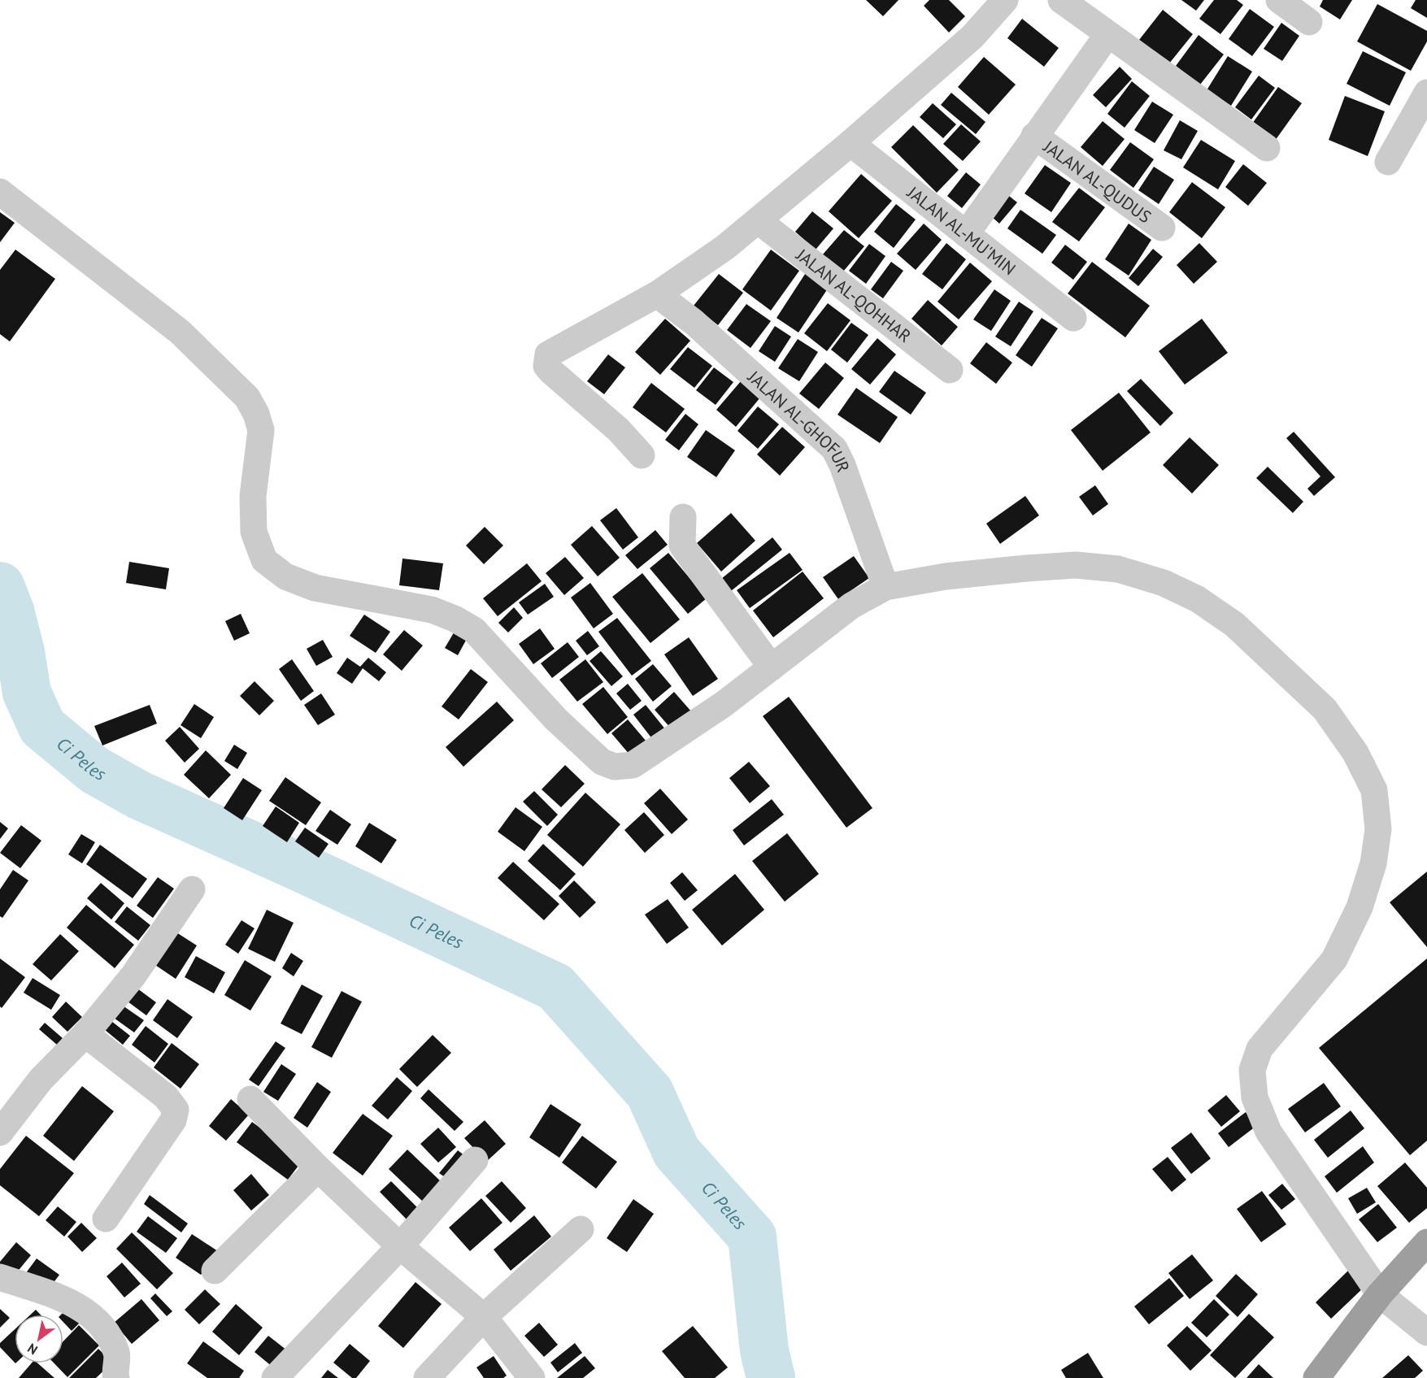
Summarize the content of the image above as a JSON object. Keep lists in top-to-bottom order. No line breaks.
{"streets":{"street":["JALAN AL-QUDUS","JALAN AL-MU'MIN","JALAN AL-QOHHAR","JALAN AL-GHOFUR"]},"water":["Ci Peles"],"north":"bottom left"}
